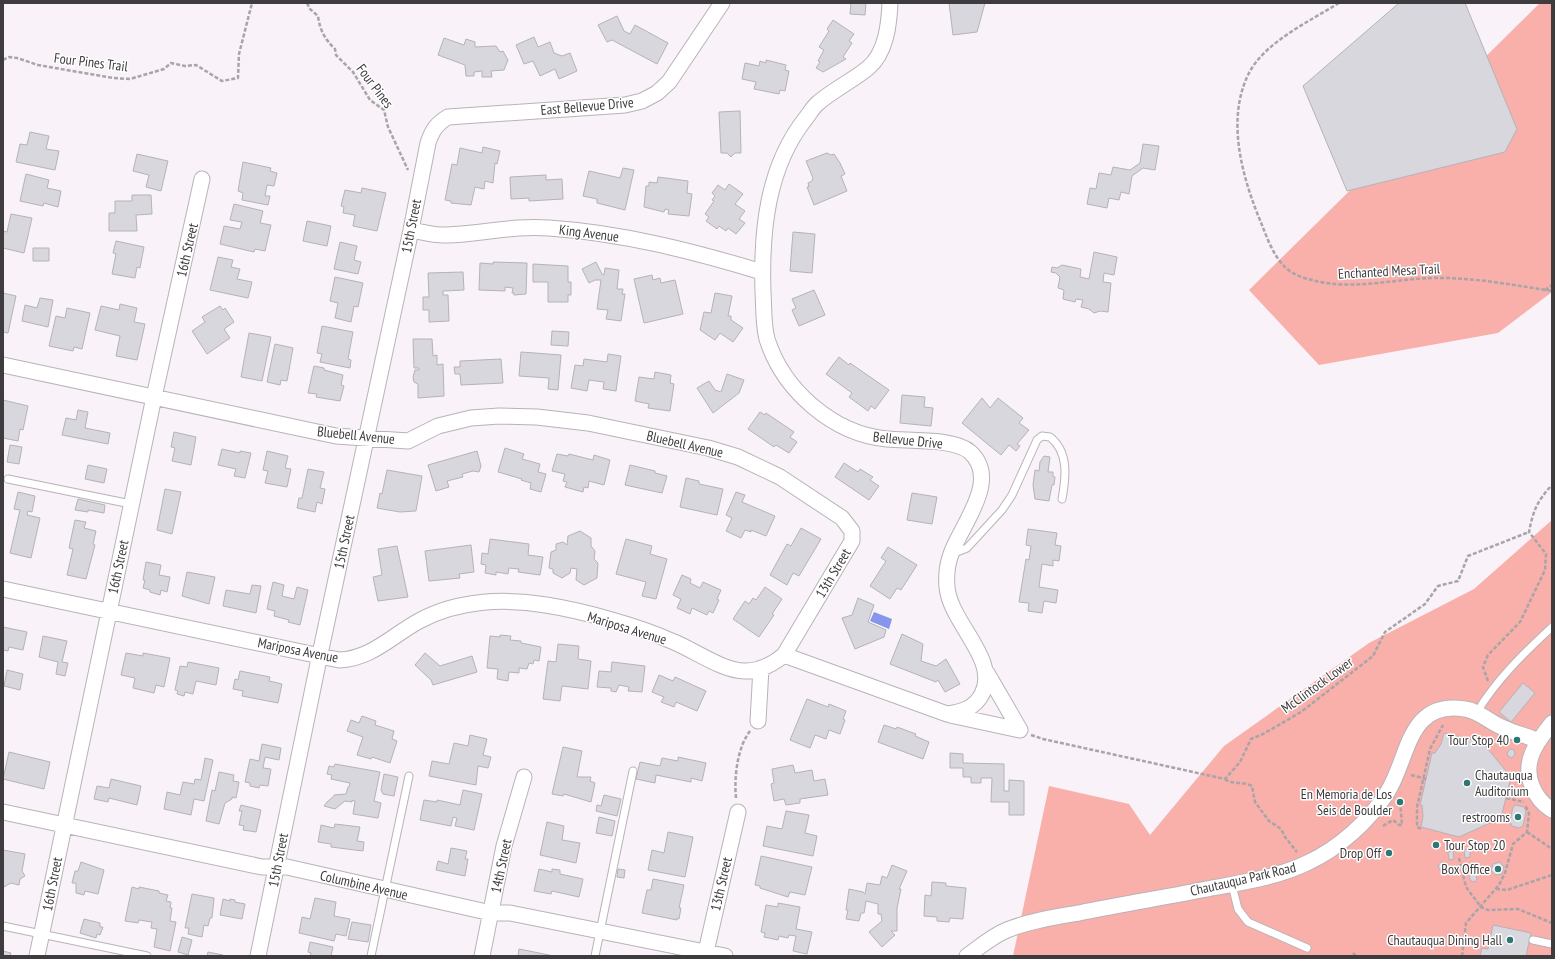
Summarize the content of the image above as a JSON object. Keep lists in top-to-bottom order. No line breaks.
{"streets":{"street":["East Bellevue Drive","15th Street","King Avenue","16th Street","Bluebell Avenue","Bellevue Drive","13th Street","Mariposa Avenue","14th Street","Chautauqua Park Road","Columbine Avenue"],"path":["Four Pines Trail","Four Pines","Enchanted Mesa Trail","McClintock Lower"]},"crossings":[["Four Pines","15th Street"],["East Bellevue Drive","15th Street"],["15th Street","King Avenue"],["15th Street","Bluebell Avenue"],["15th Street","Mariposa Avenue"],["15th Street","Columbine Avenue"],["King Avenue","Bellevue Drive"],["16th Street","Bluebell Avenue"],["16th Street","Mariposa Avenue"],["16th Street","Columbine Avenue"],["Bluebell Avenue","13th Street"],["13th Street","Mariposa Avenue"],["13th Street","Columbine Avenue"],["14th Street","Columbine Avenue"]],"places":["Tour Stop 40","Chautauqua Auditorium","En Memoria de Los Seis de Boulder","restrooms","Tour Stop 20","Drop Off","Box Office","Chautauqua Dining Hall"]}
